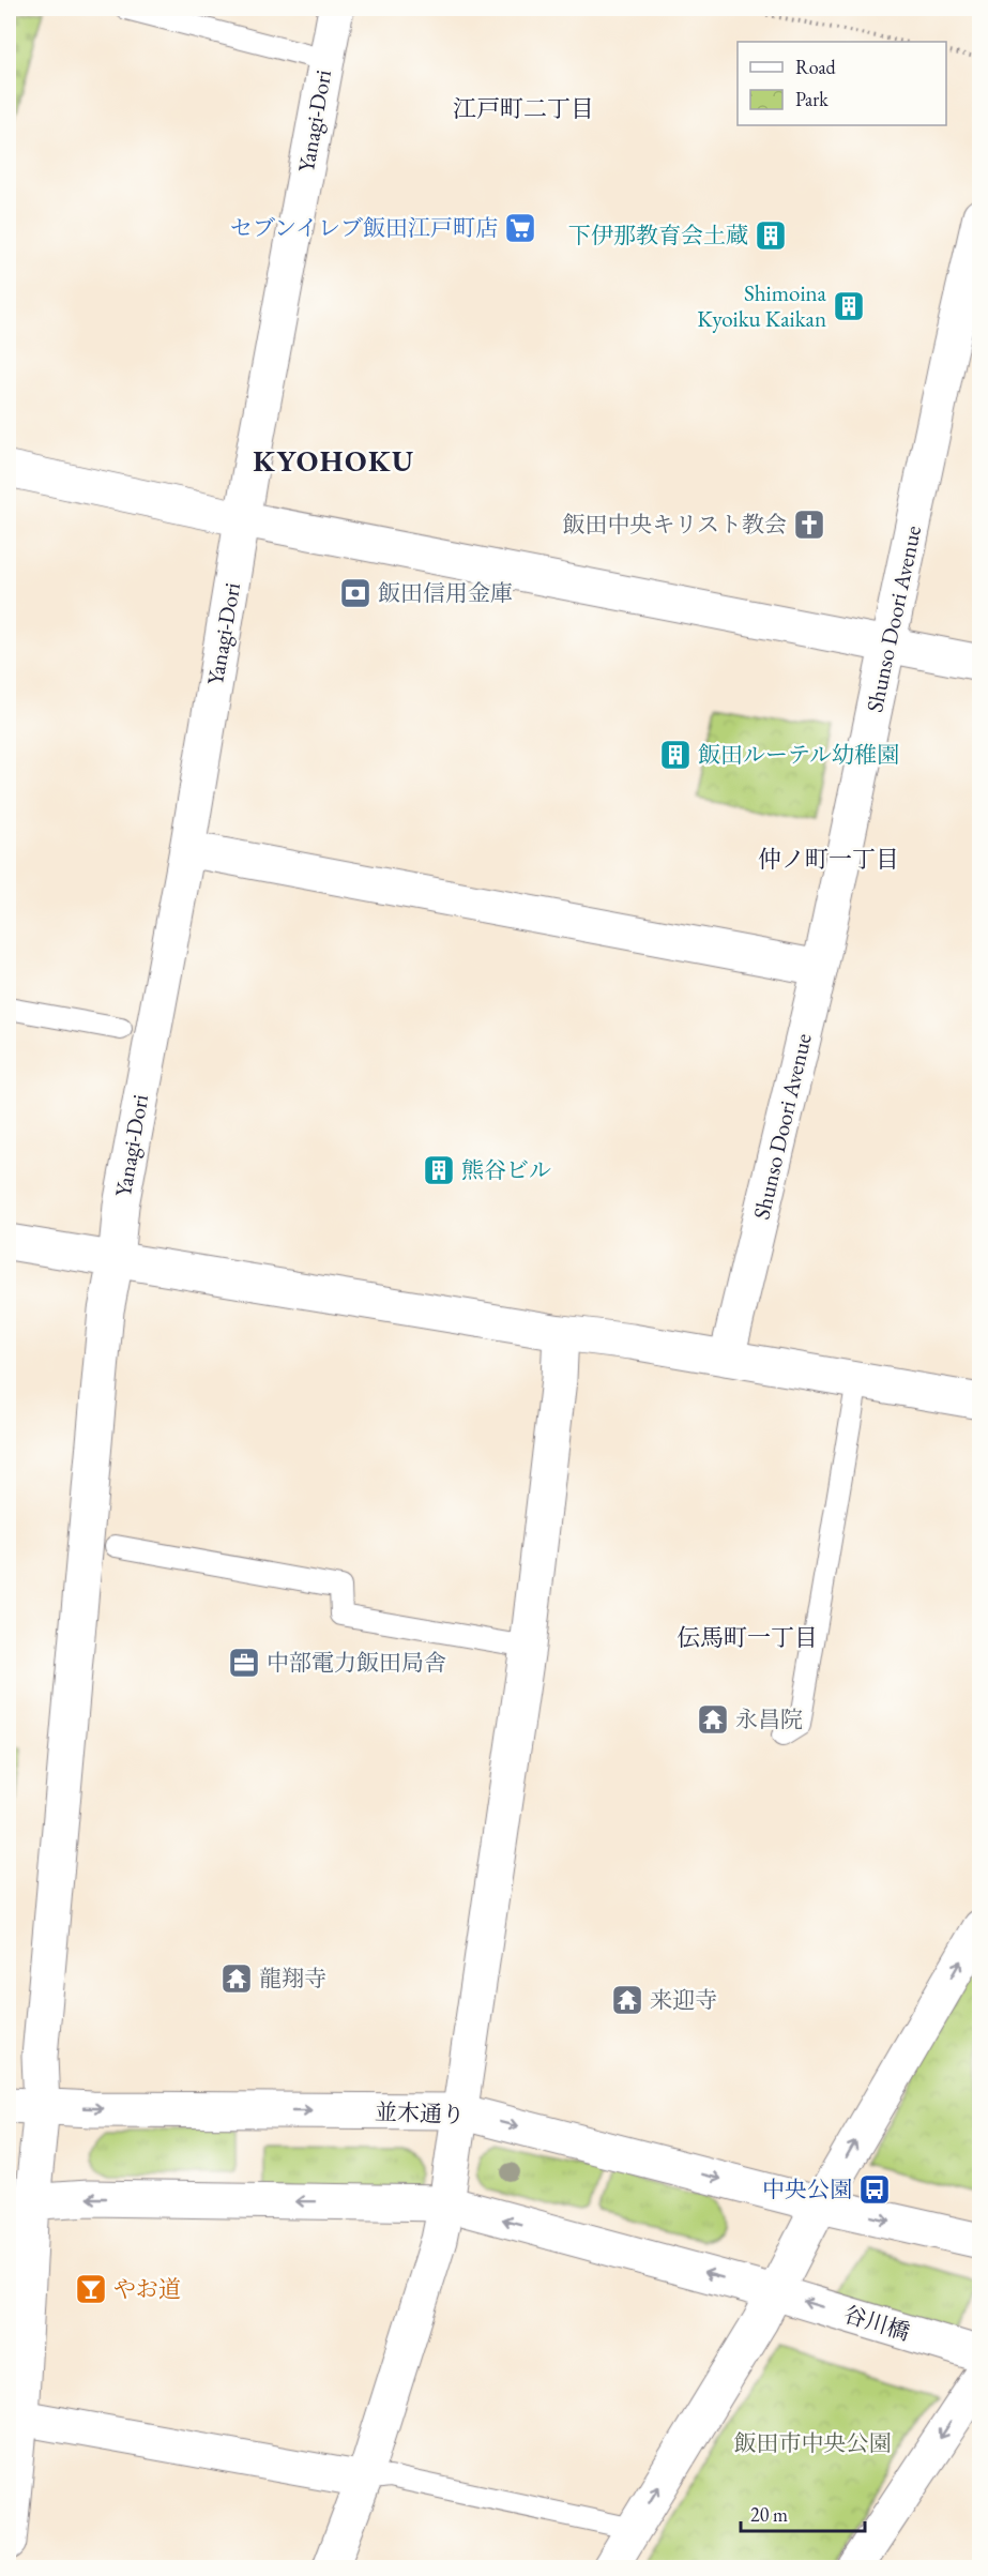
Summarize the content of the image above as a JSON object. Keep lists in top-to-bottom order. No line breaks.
{"streets":{"street":["Yanagi-Dori","Shunso Doori Avenue","並木通り","谷川橋"]},"crossings":[["Yanagi-Dori","並木通り"]],"districts":["江戸町二丁目","KYOHOKU","仲ノ町一丁目","伝馬町一丁目"],"parks":["飯田市中央公園"],"places":{"supermarket":["セブンイレブ飯田江戸町店"],"building":["下伊那教育会土蔵","Shimoina Kyoiku Kaikan","飯田ルーテル幼稚園","熊谷ビル"],"church":["飯田中央キリスト教会"],"bank":["飯田信用金庫"],"office":["中部電力飯田局舎"],"temple":["永昌院","龍翔寺","来迎寺"],"bus stop":["中央公園"],"bar":["やお道"]},"legend":["Road","Park"],"scale_bar":"20 m"}
